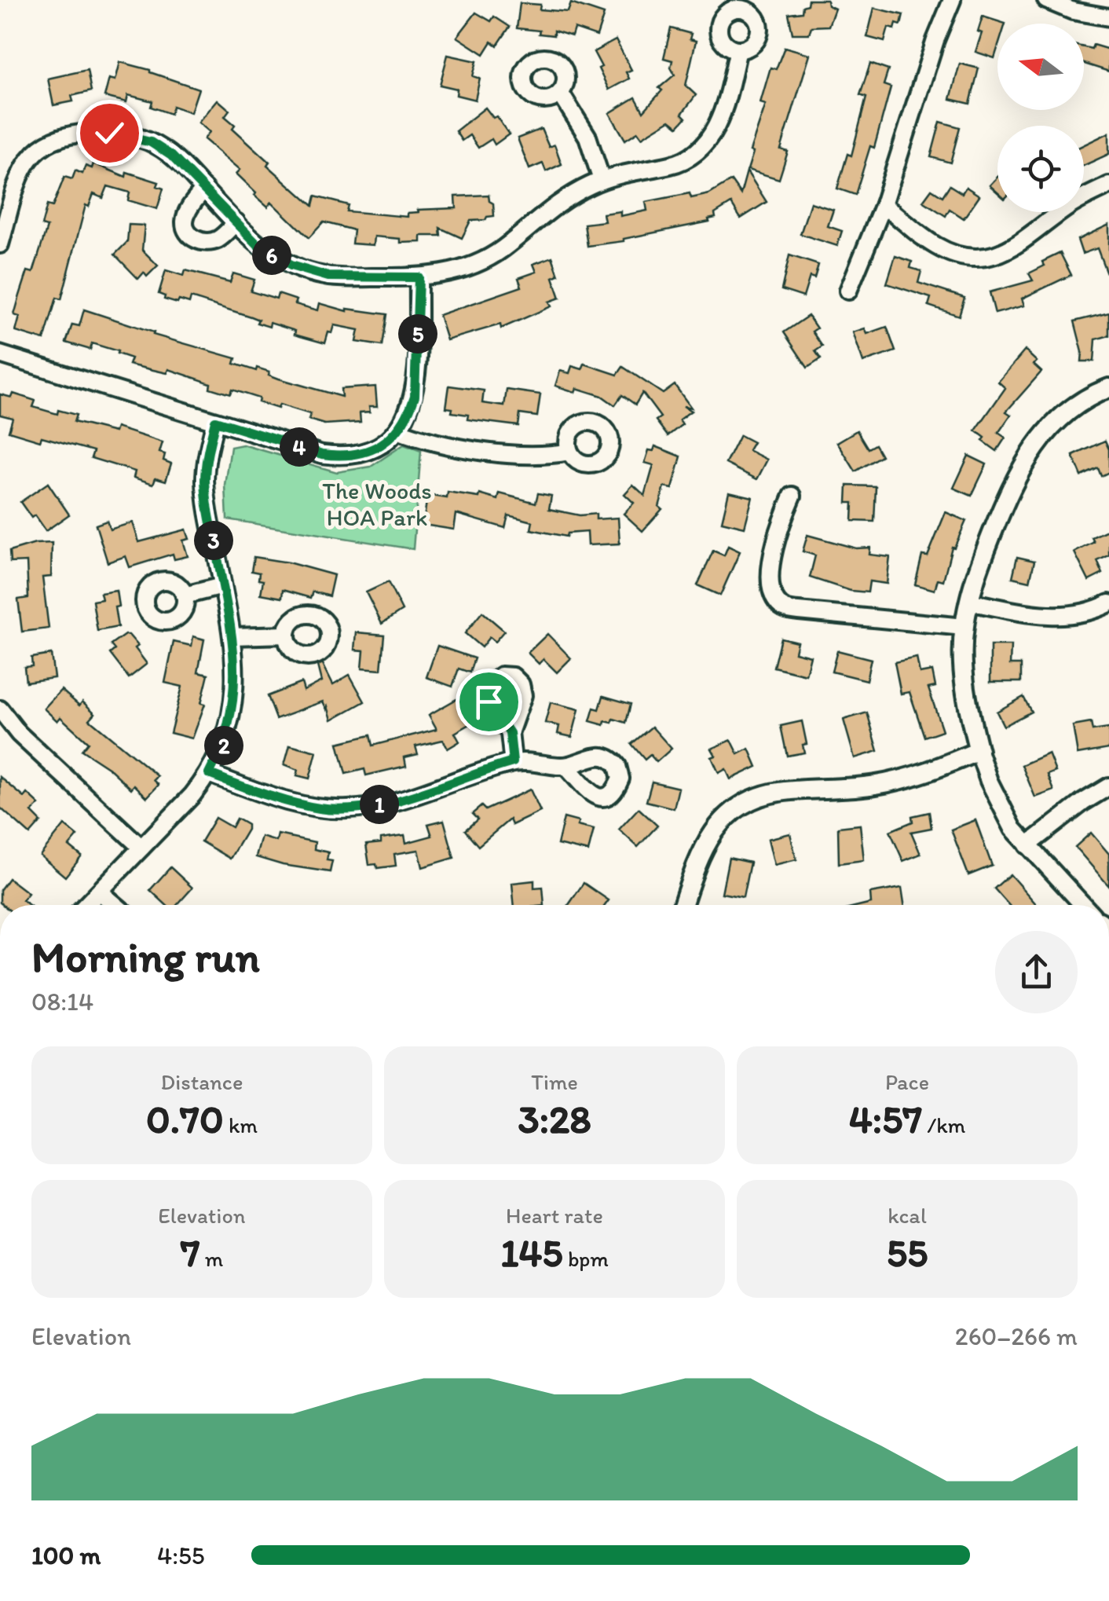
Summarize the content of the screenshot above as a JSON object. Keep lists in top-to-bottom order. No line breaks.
{"parks":["The Woods HOA Park"],"north":"left","page":{"pins":["6","5","4","3","2","1"],"heading":["Morning run","08:14"],"stats":[["Distance","0.70 km"],["Time","3:28"],["Pace","4:57 /km"],["Elevation","7 m"],["Heart rate","145 bpm"],["kcal","55"]],"chart":["Elevation","260–266 m"],"list":[{"name":"100 m","note":"4:55"}]}}
